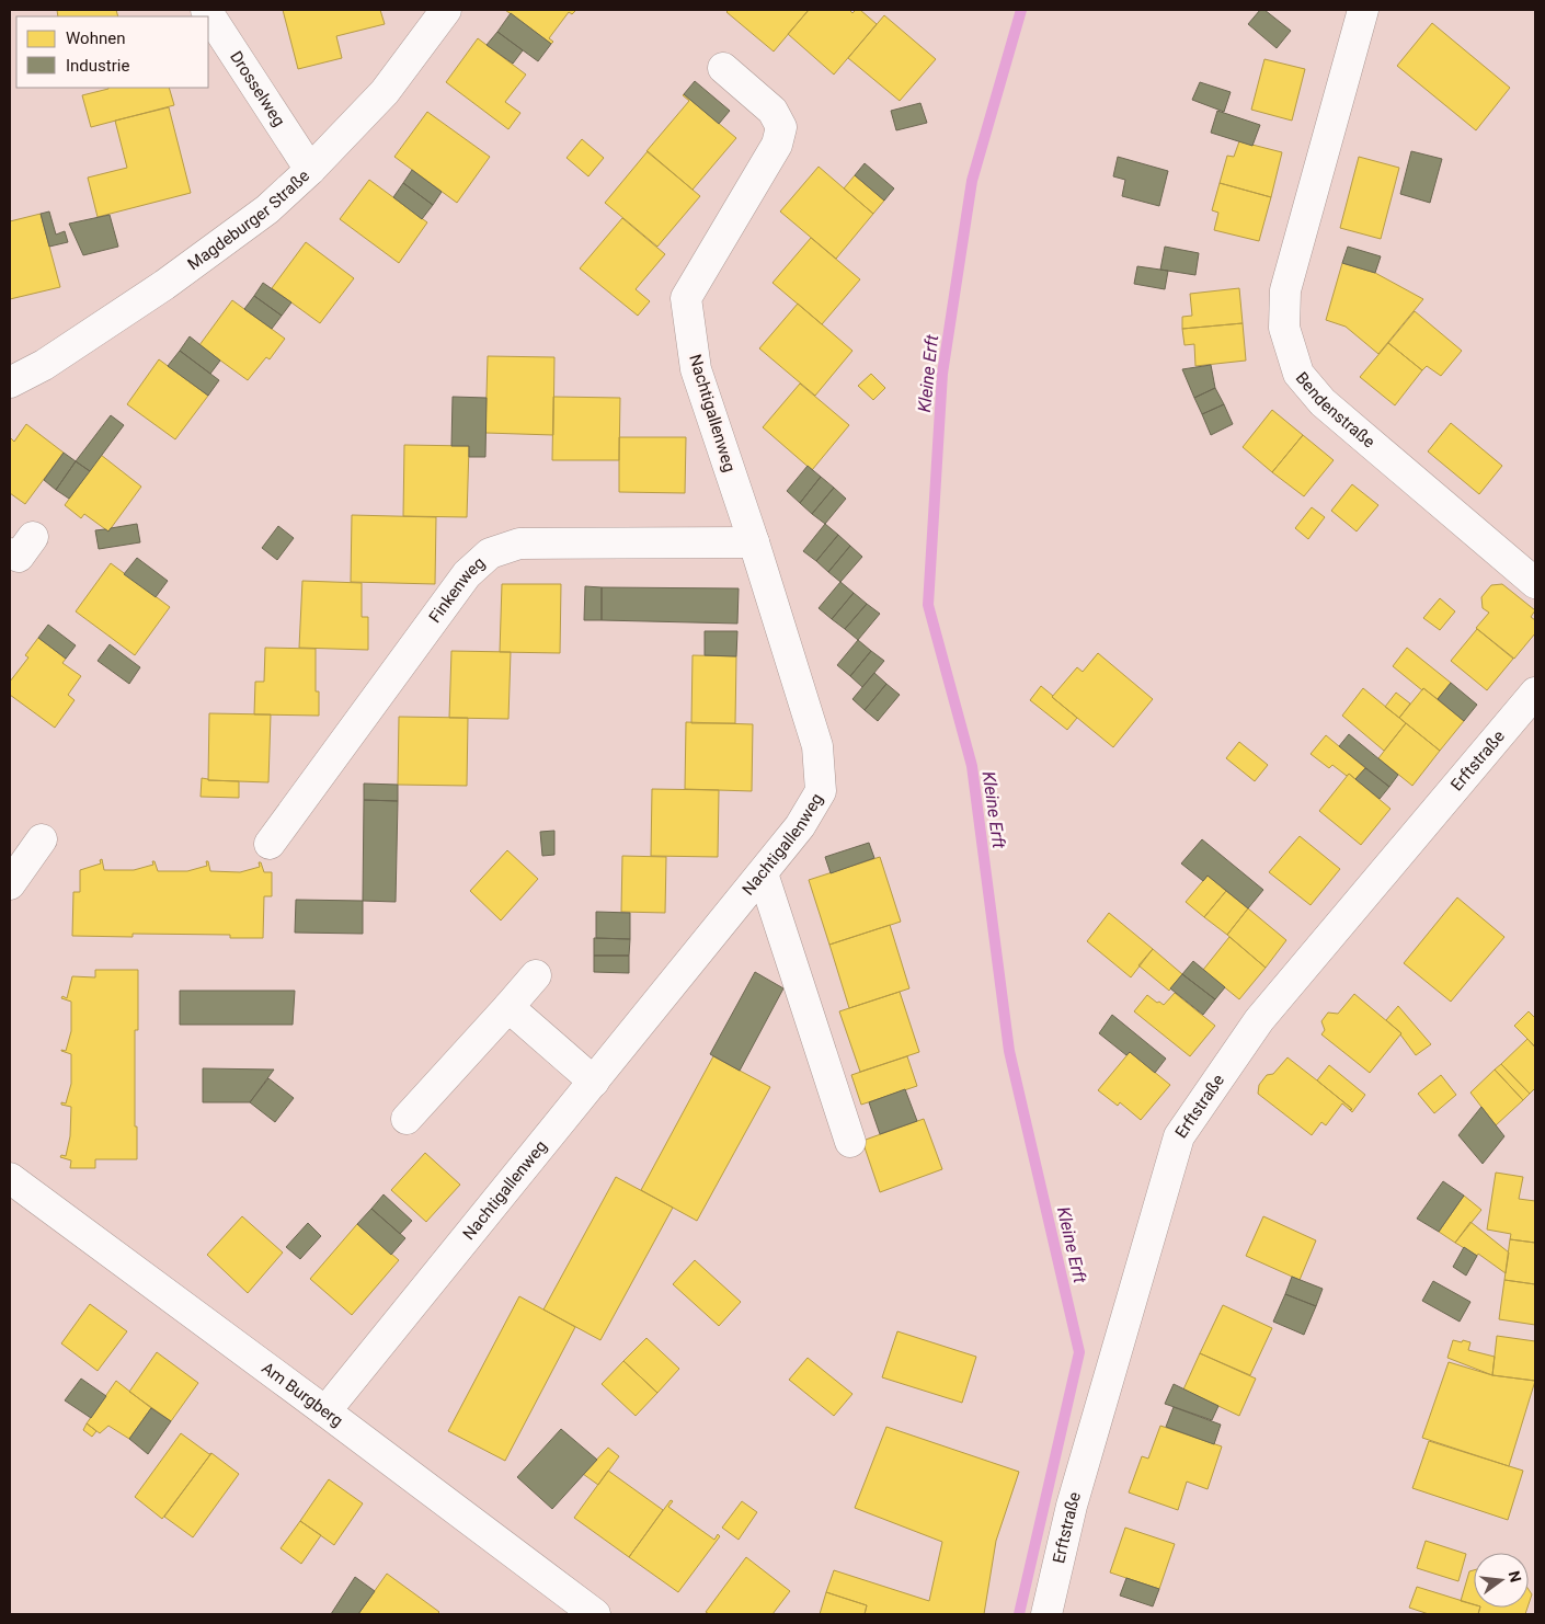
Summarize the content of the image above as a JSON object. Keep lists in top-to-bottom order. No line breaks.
{"streets":{"street":["Drosselweg","Magdeburger Straße","Bendenstraße","Nachtigallenweg","Finkenweg","Erftstraße","Am Burgberg"]},"crossings":[["Drosselweg","Magdeburger Straße"],["Nachtigallenweg","Finkenweg"],["Nachtigallenweg","Am Burgberg"]],"water":["Kleine Erft"],"legend":["Wohnen","Industrie"],"north":"right"}
